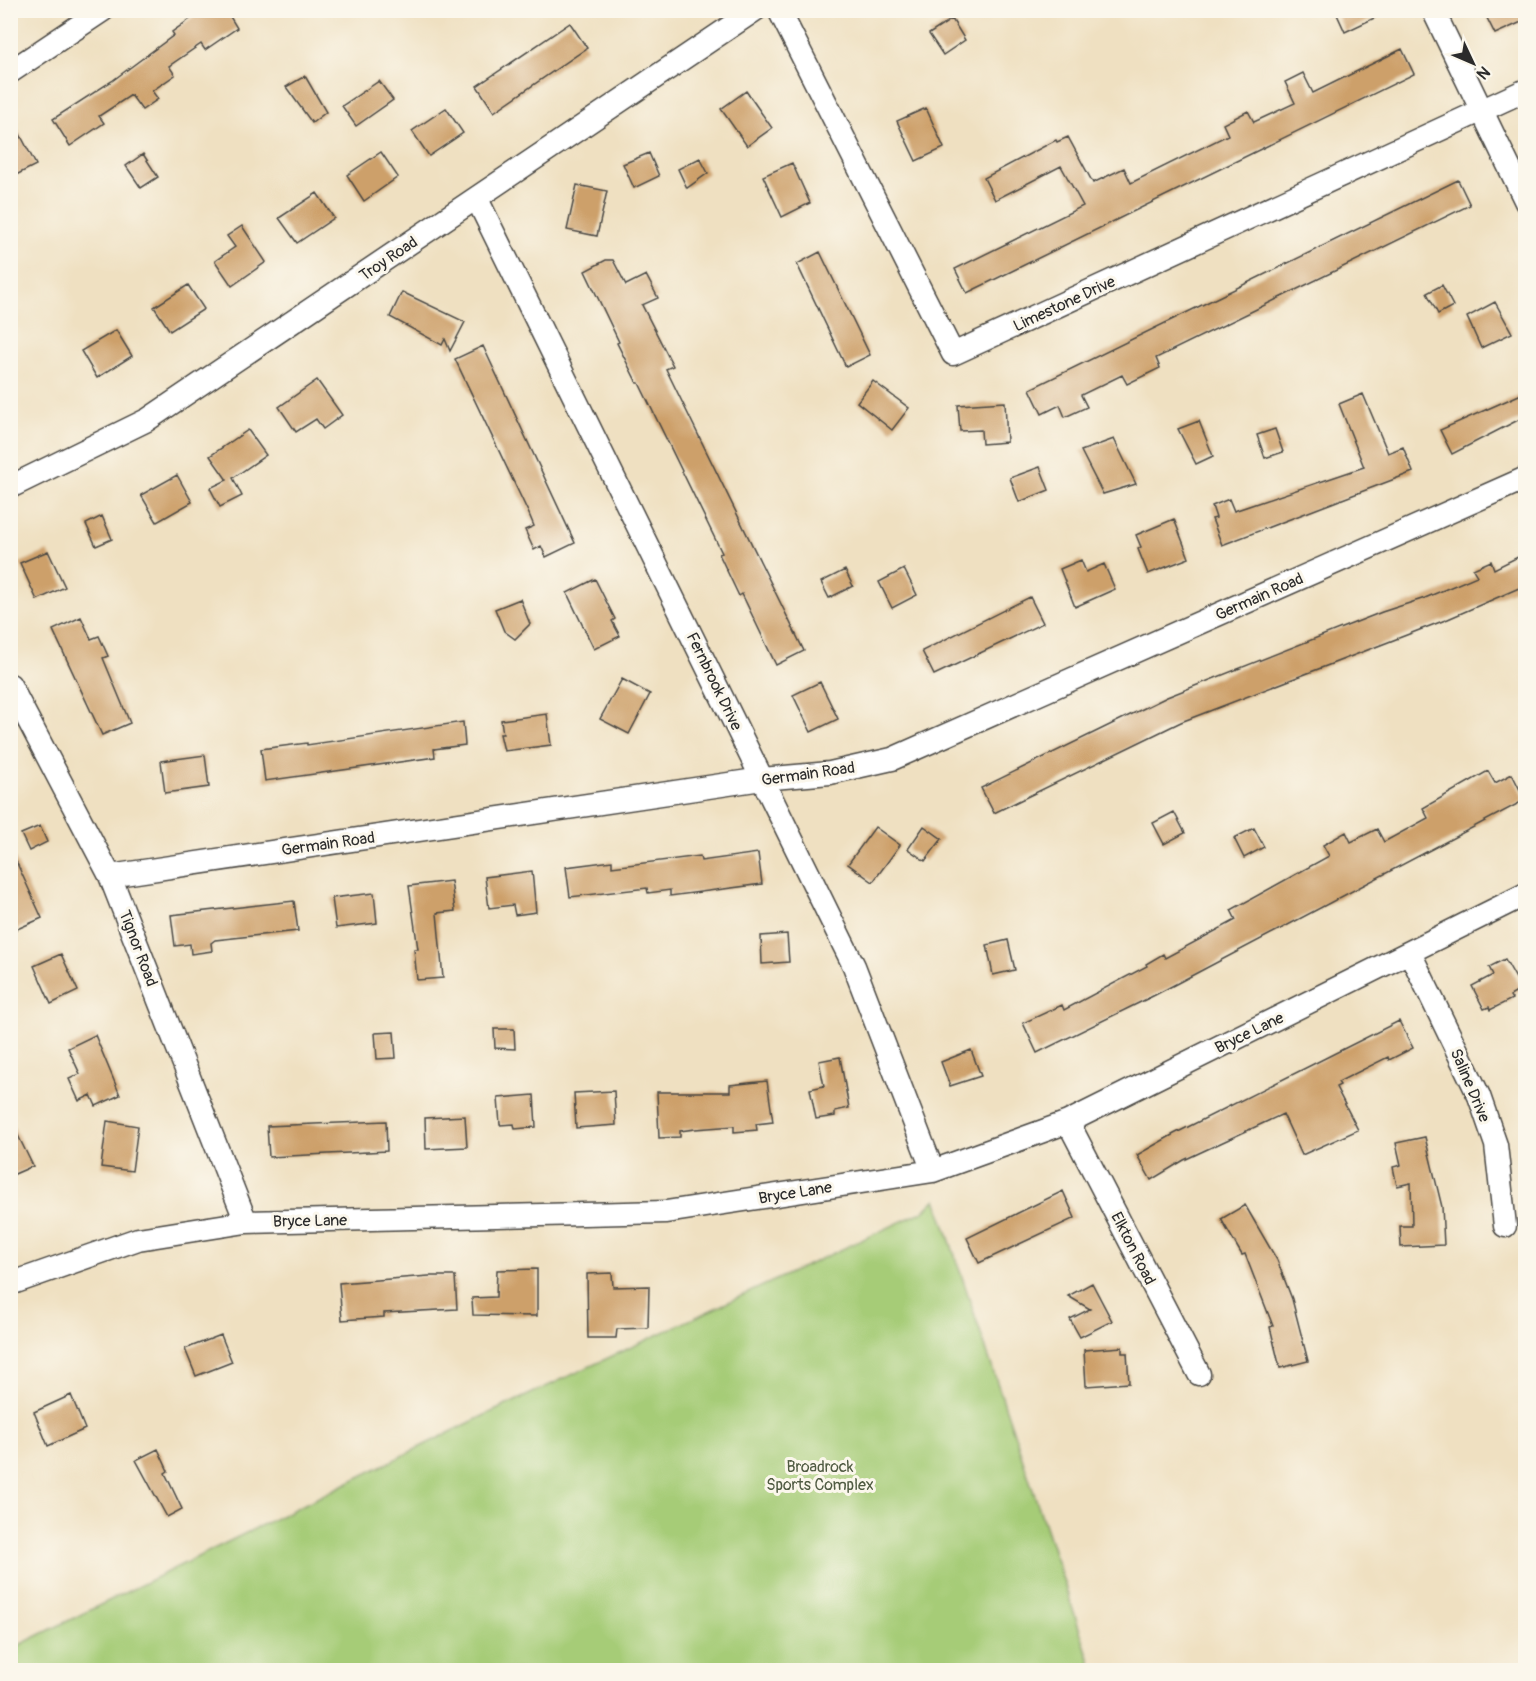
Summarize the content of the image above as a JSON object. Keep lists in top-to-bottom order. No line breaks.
{"streets":{"street":["Troy Road","Limestone Drive","Germain Road","Fernbrook Drive","Tignor Road","Bryce Lane","Saline Drive","Elkton Road"]},"crossings":[["Troy Road","Fernbrook Drive"],["Germain Road","Fernbrook Drive"],["Germain Road","Tignor Road"],["Fernbrook Drive","Bryce Lane"],["Tignor Road","Bryce Lane"],["Bryce Lane","Saline Drive"],["Bryce Lane","Elkton Road"]],"parks":["Broadrock Sports Complex"],"north":"bottom right"}
